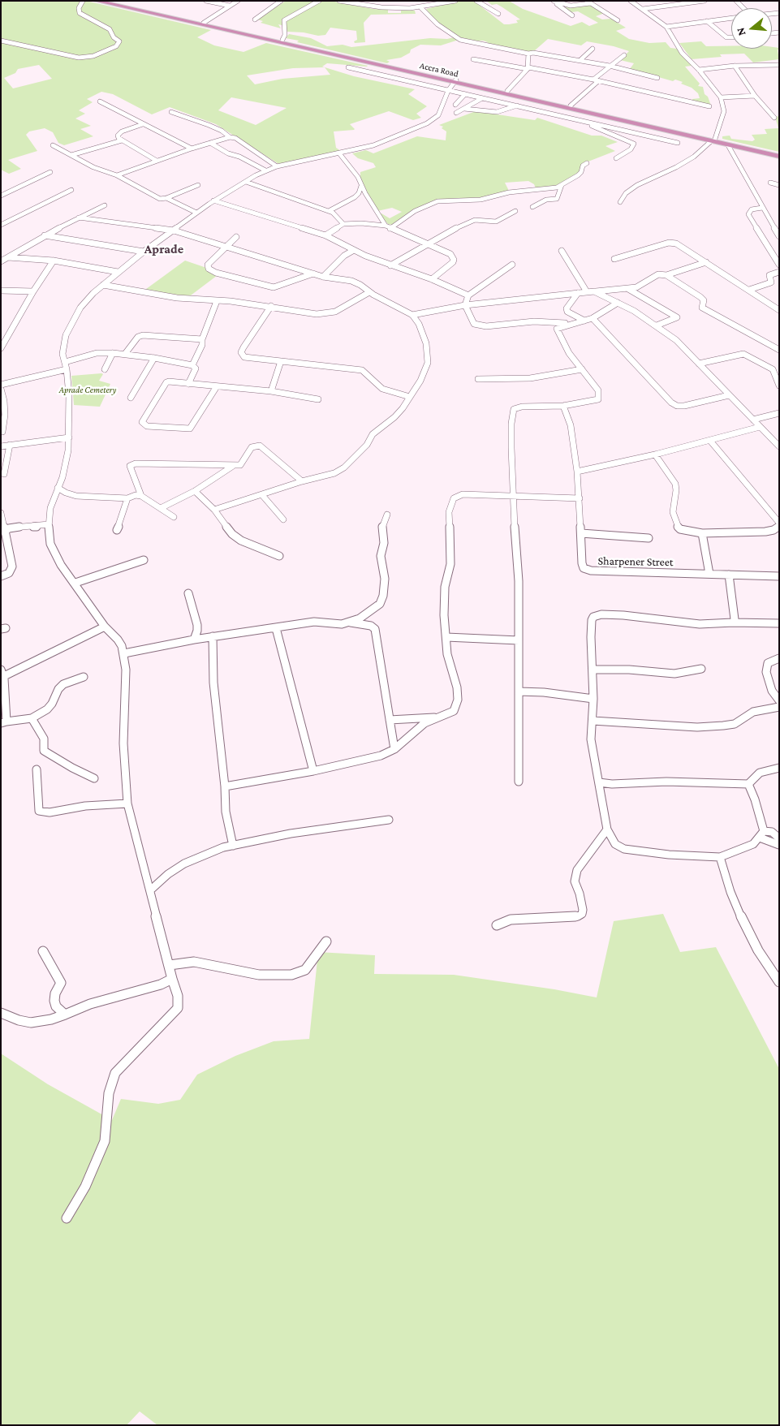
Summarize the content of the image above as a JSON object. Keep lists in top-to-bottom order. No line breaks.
{"streets":{"highway":["Accra Road"],"street":["Sharpener Street"]},"districts":["Aprade"],"parks":["Aprade Cemetery"],"north":"left"}
